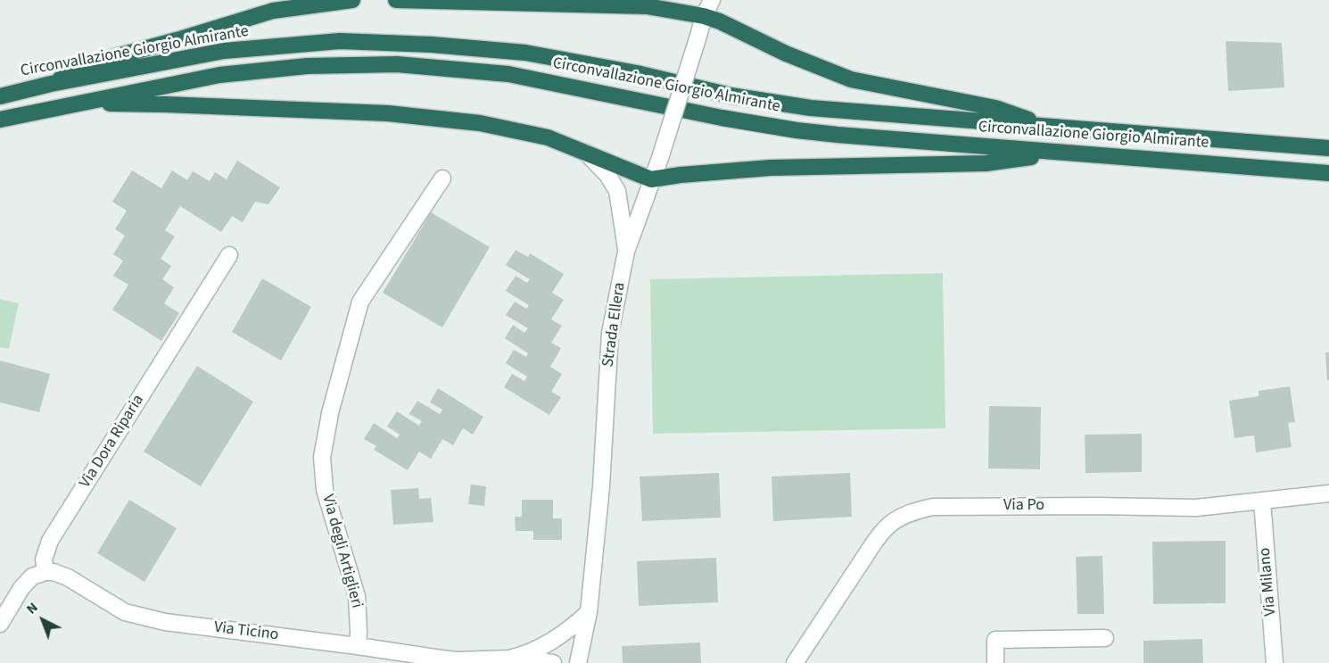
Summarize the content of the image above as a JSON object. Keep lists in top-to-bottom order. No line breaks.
{"streets":{"highway":["Circonvallazione Giorgio Almirante"],"street":["Strada Ellera","Via Dora Riparia","Via Po","Via degli Artiglieri","Via Milano","Via Ticino"]},"crossings":[["Via Dora Riparia","Via Ticino"],["Via Po","Via Milano"],["Via degli Artiglieri","Via Ticino"]],"north":"top left"}
